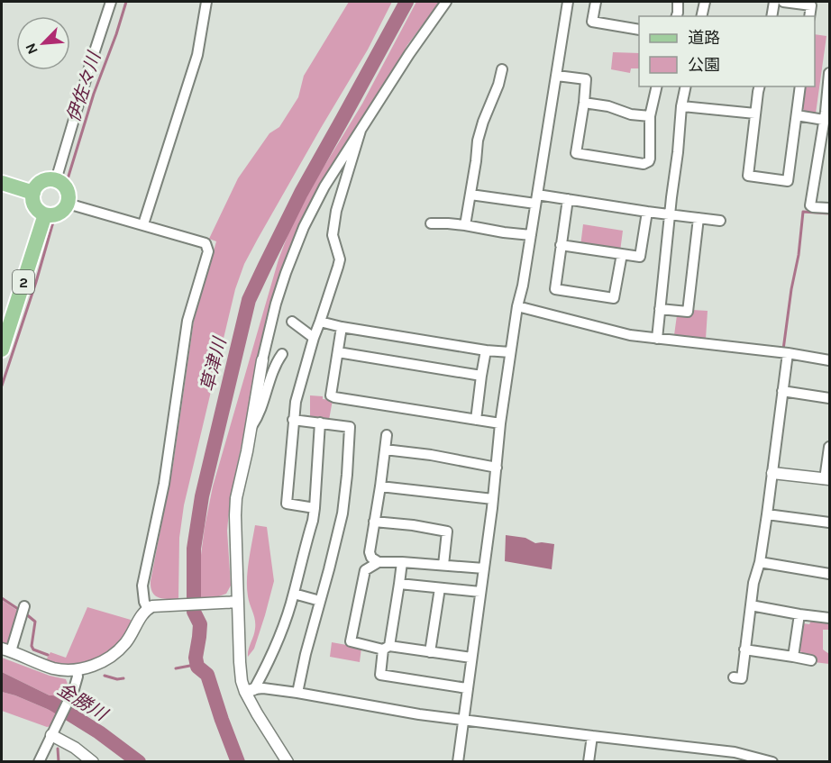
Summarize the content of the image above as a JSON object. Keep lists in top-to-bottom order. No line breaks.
{"streets":{"main road":["2"]},"water":["伊佐々川","草津川","金勝川"],"legend":["道路","公園"],"north":"bottom left"}
